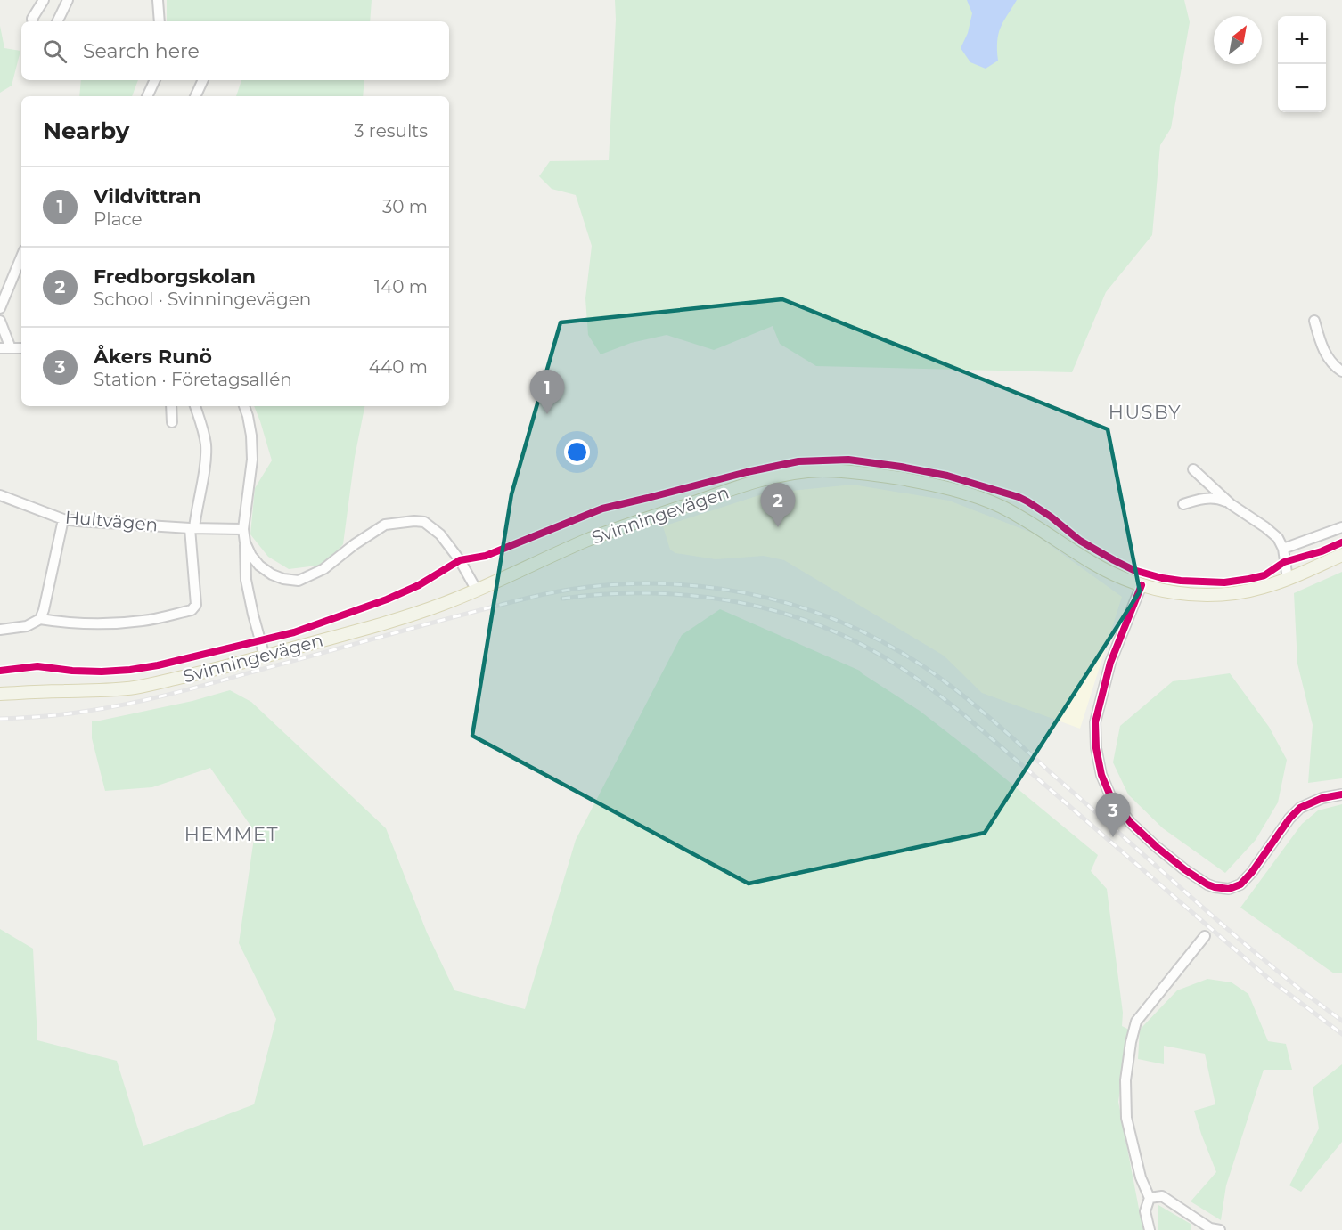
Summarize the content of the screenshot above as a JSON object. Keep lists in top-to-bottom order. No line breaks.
{"streets":{"main road":["Svinningevägen"],"street":["Hultvägen"]},"districts":["HUSBY","HEMMET"],"north":"top right","page":{"map_buttons":["+","−"],"search":"Search here","heading":["Nearby","3 results"],"list":[{"mark":"1","name":"Vildvittran","note":"Place","value":"30 m"},{"mark":"2","name":"Fredborgskolan","note":"School · Svinningevägen","value":"140 m"},{"mark":"3","name":"Åkers Runö","note":"Station · Företagsallén","value":"440 m"}],"pins":["1","2","3"]}}
